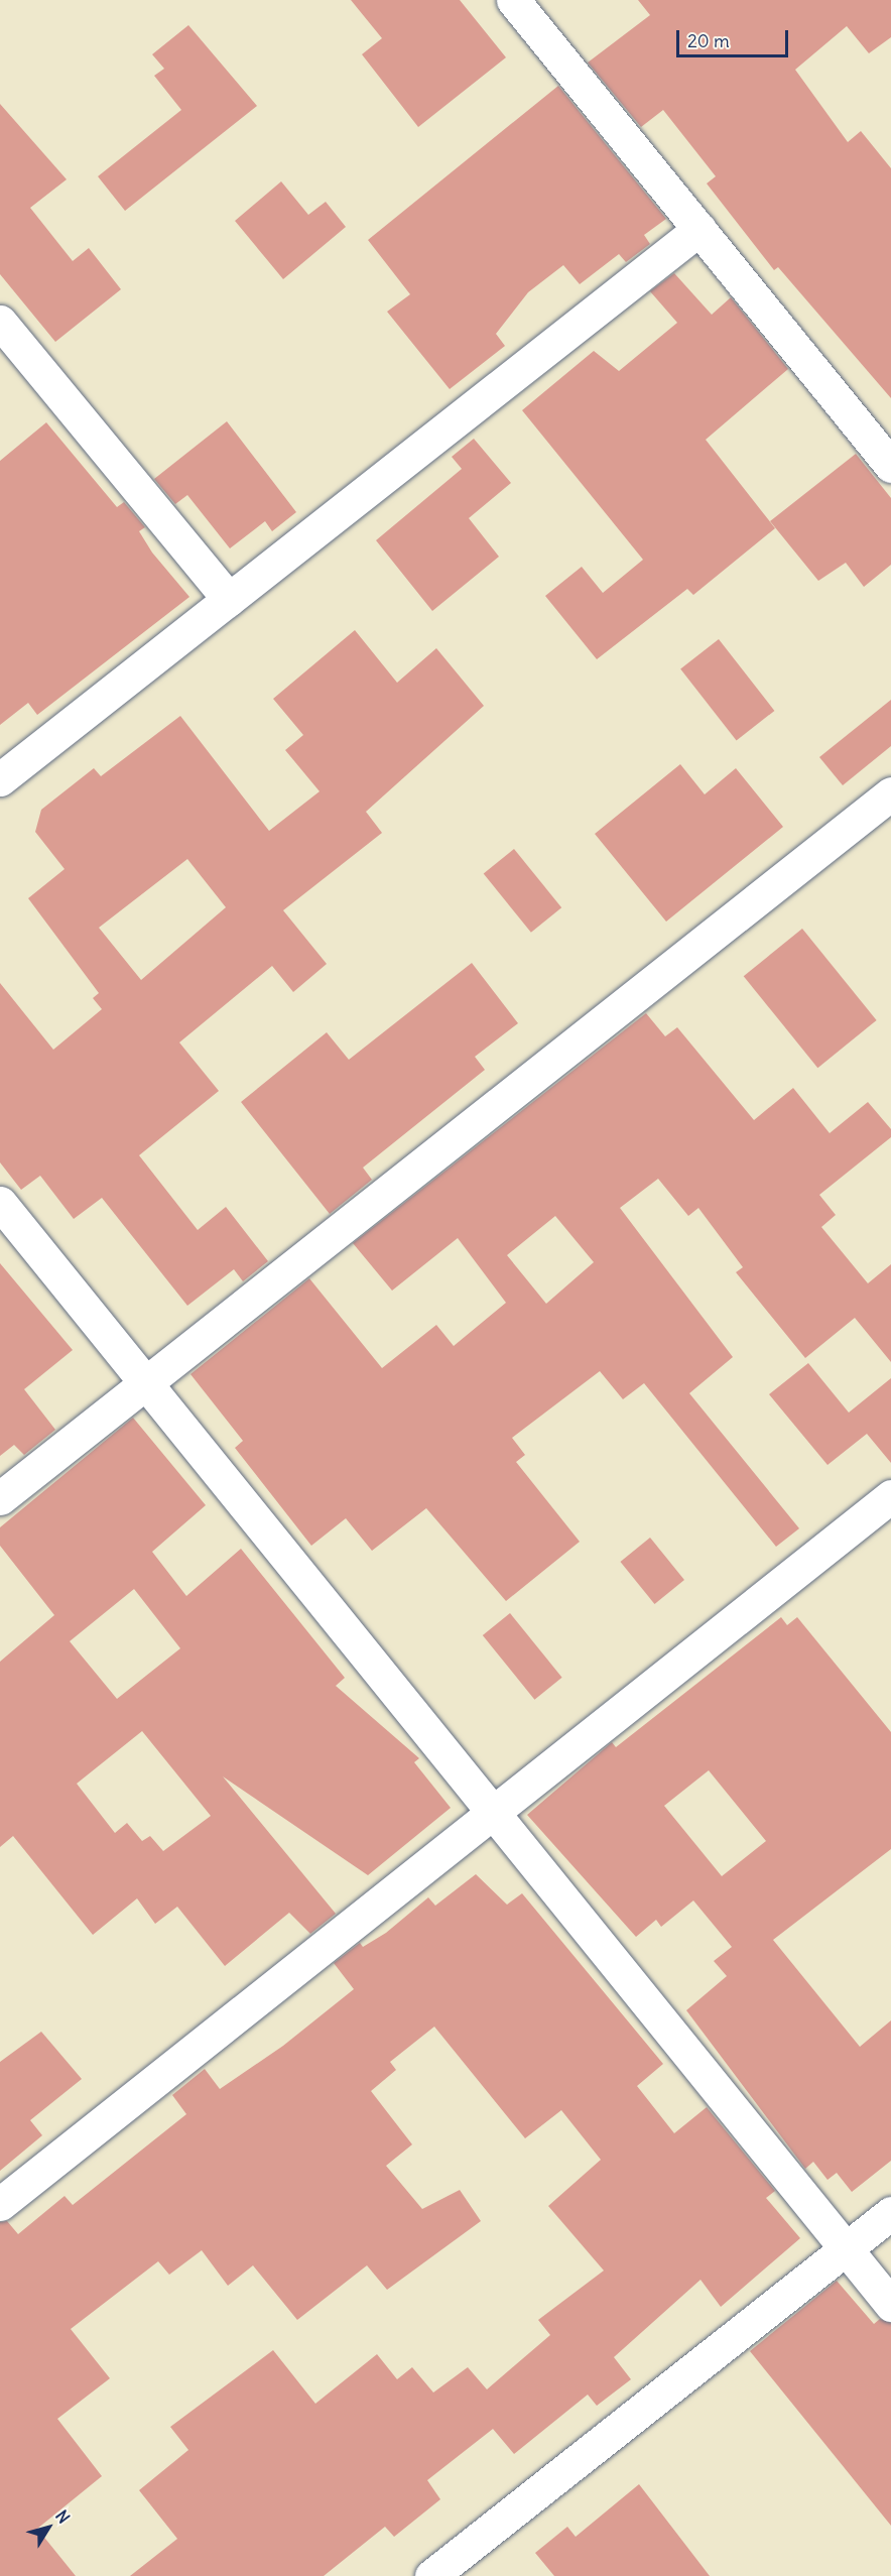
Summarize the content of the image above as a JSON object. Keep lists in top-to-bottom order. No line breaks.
{"scale_bar":"20 m","north":"top right"}
